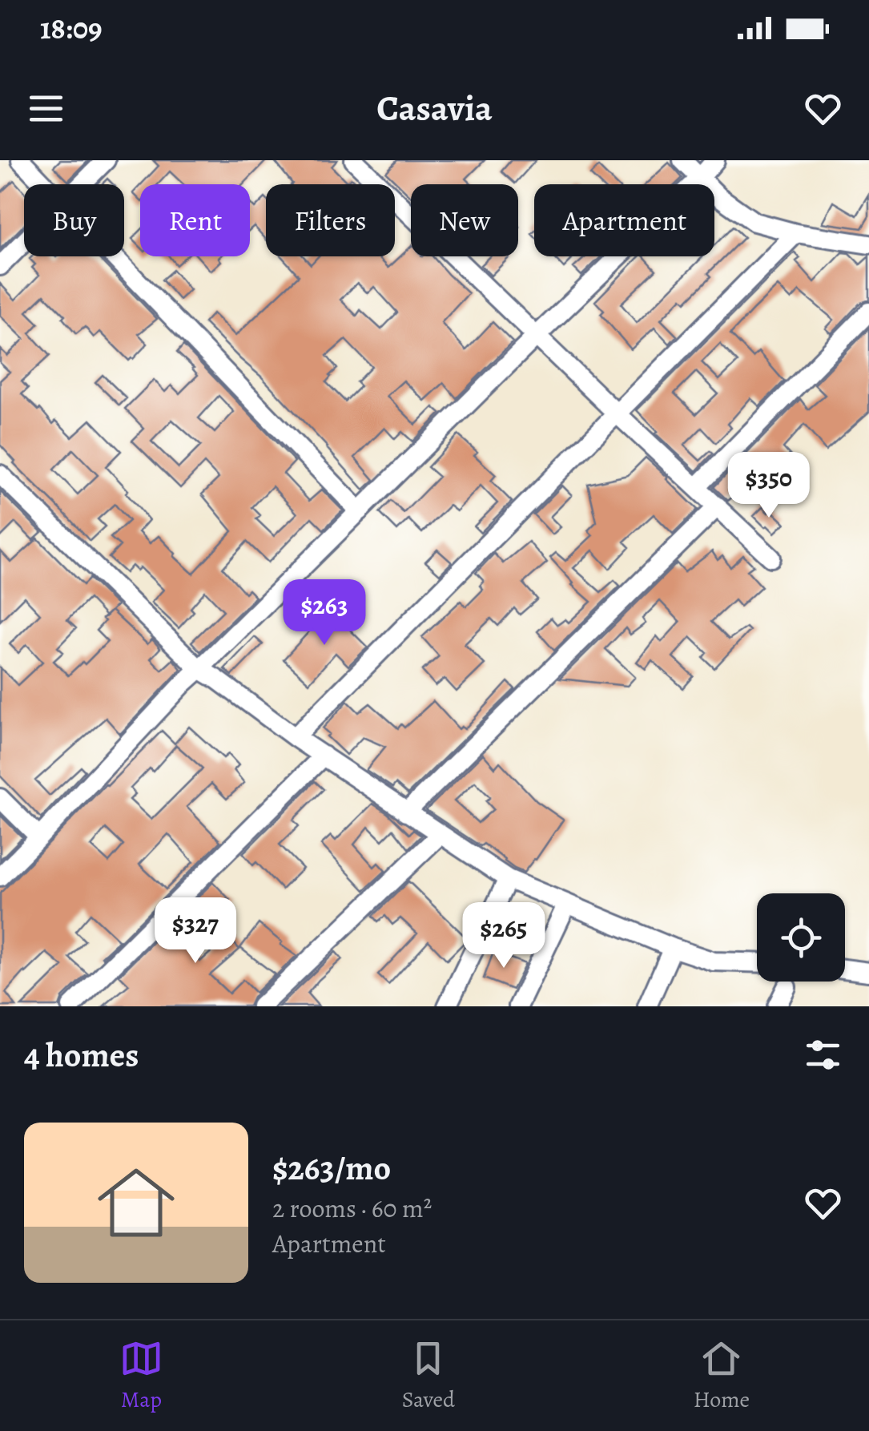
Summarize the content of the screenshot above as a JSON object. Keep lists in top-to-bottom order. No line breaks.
{"page":{"status":"18:09","header":"Casavia","chip":["Buy","Rent","Filters","New","Apartment"],"price":["$350","$263","$327","$265"],"heading":"4 homes","list":[{"name":"$263/mo","note":"2 rooms · 60 m² · Apartment"}],"tabs":["Map","Saved","Home"]}}
